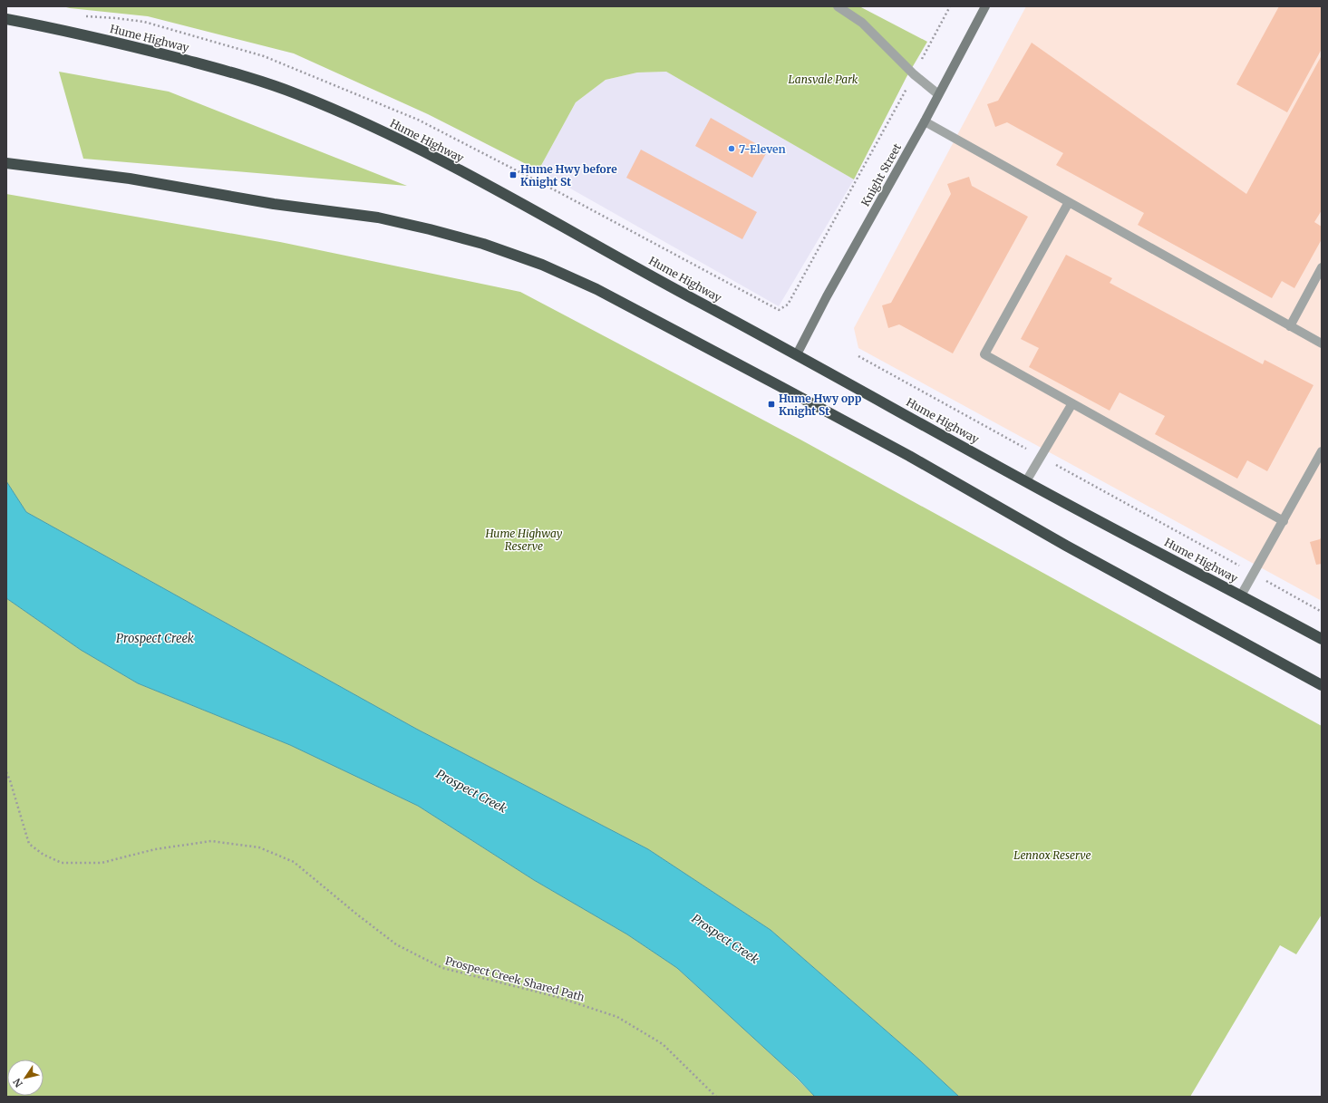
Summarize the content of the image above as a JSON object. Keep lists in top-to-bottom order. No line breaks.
{"streets":{"highway":["Hume Highway"],"street":["Knight Street"],"path":["Prospect Creek Shared Path"]},"crossings":[["Hume Highway","Knight Street"]],"water":["Prospect Creek"],"parks":["Lansvale Park","Hume Highway Reserve","Lennox Reserve"],"places":{"other":["7-Eleven"],"transit":["Hume Hwy before Knight St","Hume Hwy opp Knight St"]},"north":"bottom left"}
